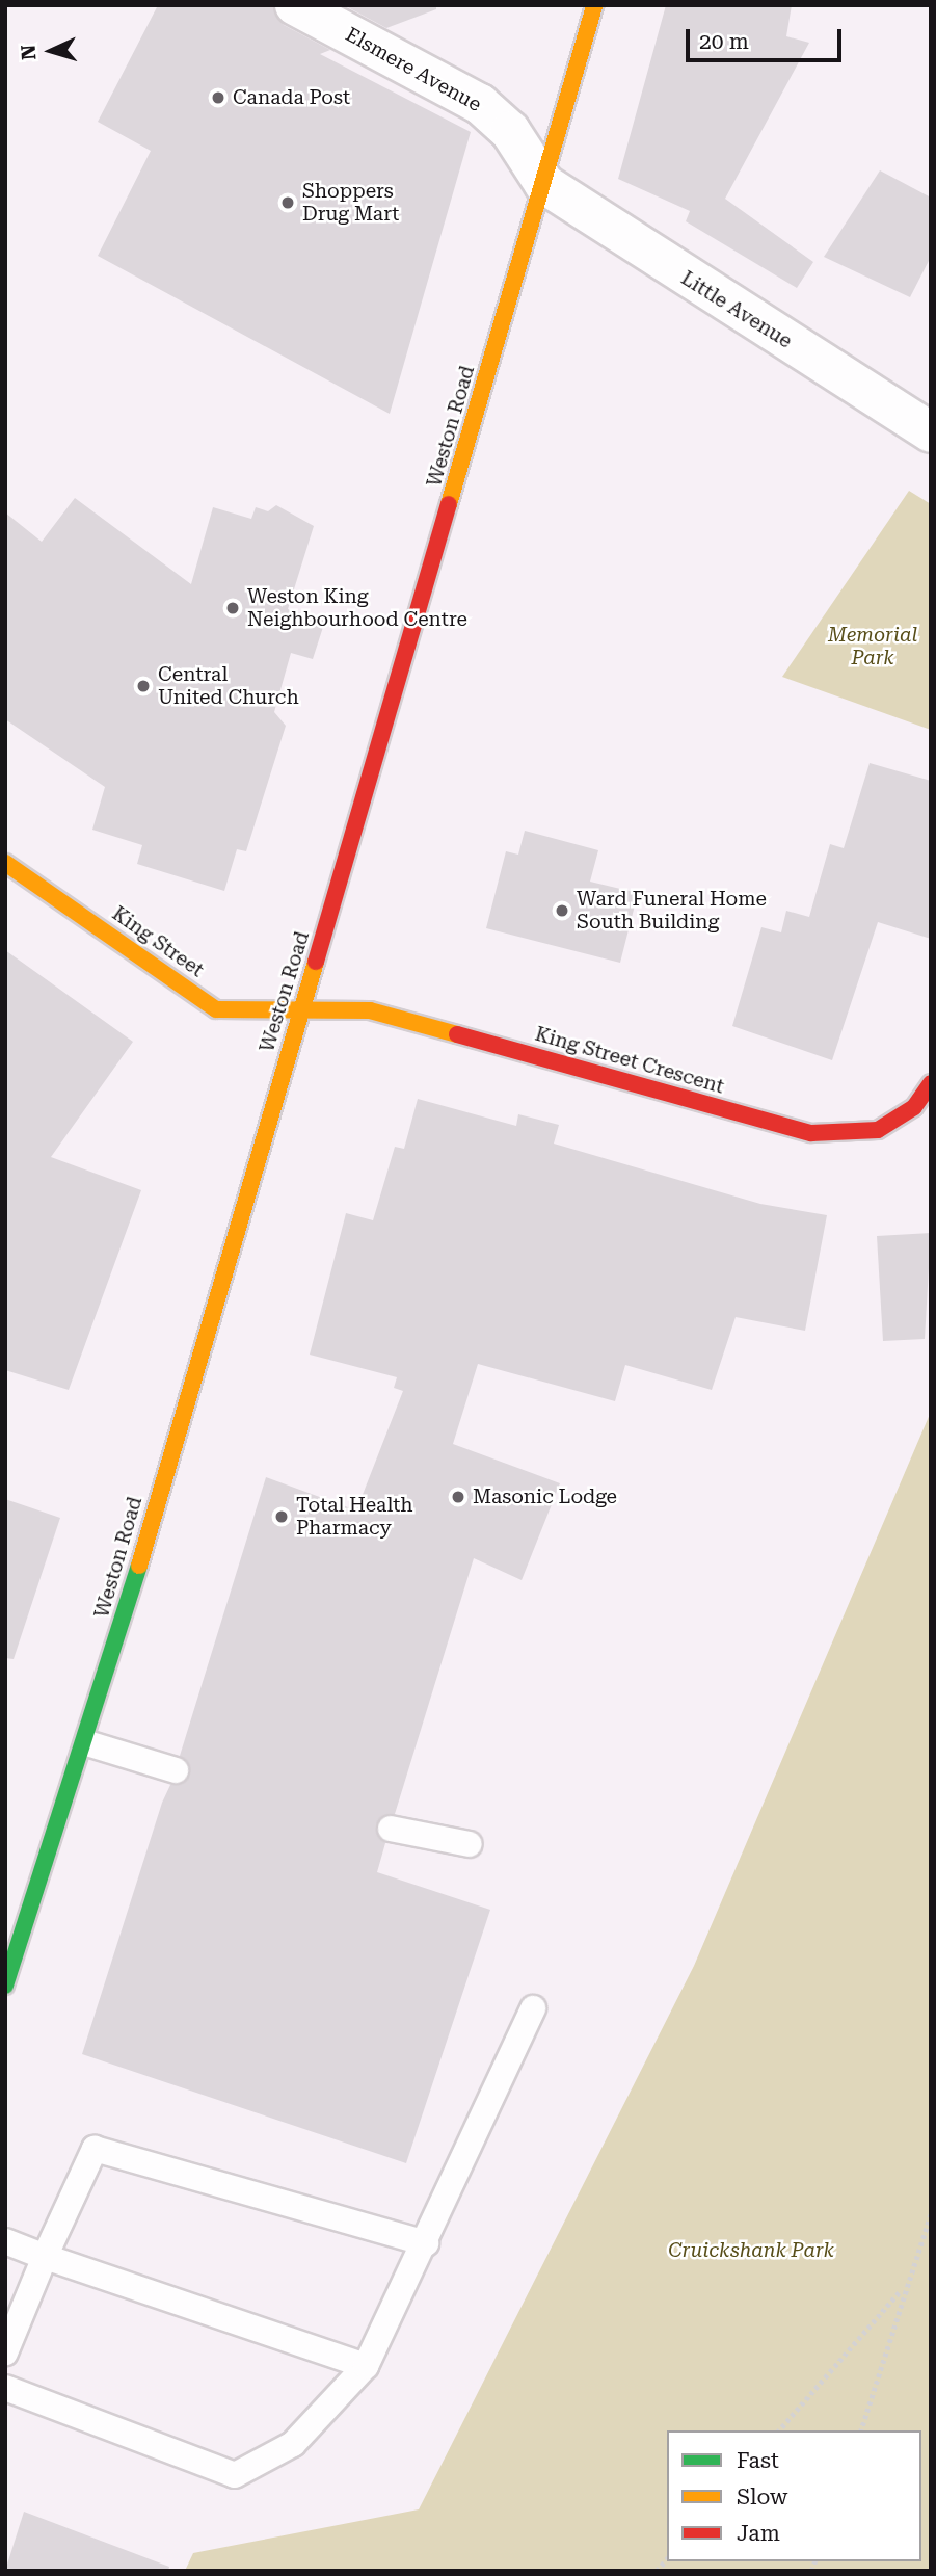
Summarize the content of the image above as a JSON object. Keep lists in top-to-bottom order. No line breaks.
{"streets":{"main road":["Weston Road","King Street","King Street Crescent"],"street":["Elsmere Avenue","Little Avenue"]},"crossings":[["Elsmere Avenue","Little Avenue"],["Elsmere Avenue","Weston Road"],["Little Avenue","Weston Road"],["Weston Road","King Street"],["Weston Road","King Street Crescent"],["King Street","King Street Crescent"]],"parks":["Memorial Park","Cruickshank Park"],"places":["Canada Post","Shoppers Drug Mart","Weston King Neighbourhood Centre","Central United Church","Ward Funeral Home South Building","Masonic Lodge","Total Health Pharmacy"],"legend":["Fast","Slow","Jam"],"scale_bar":"20 m","north":"left"}
